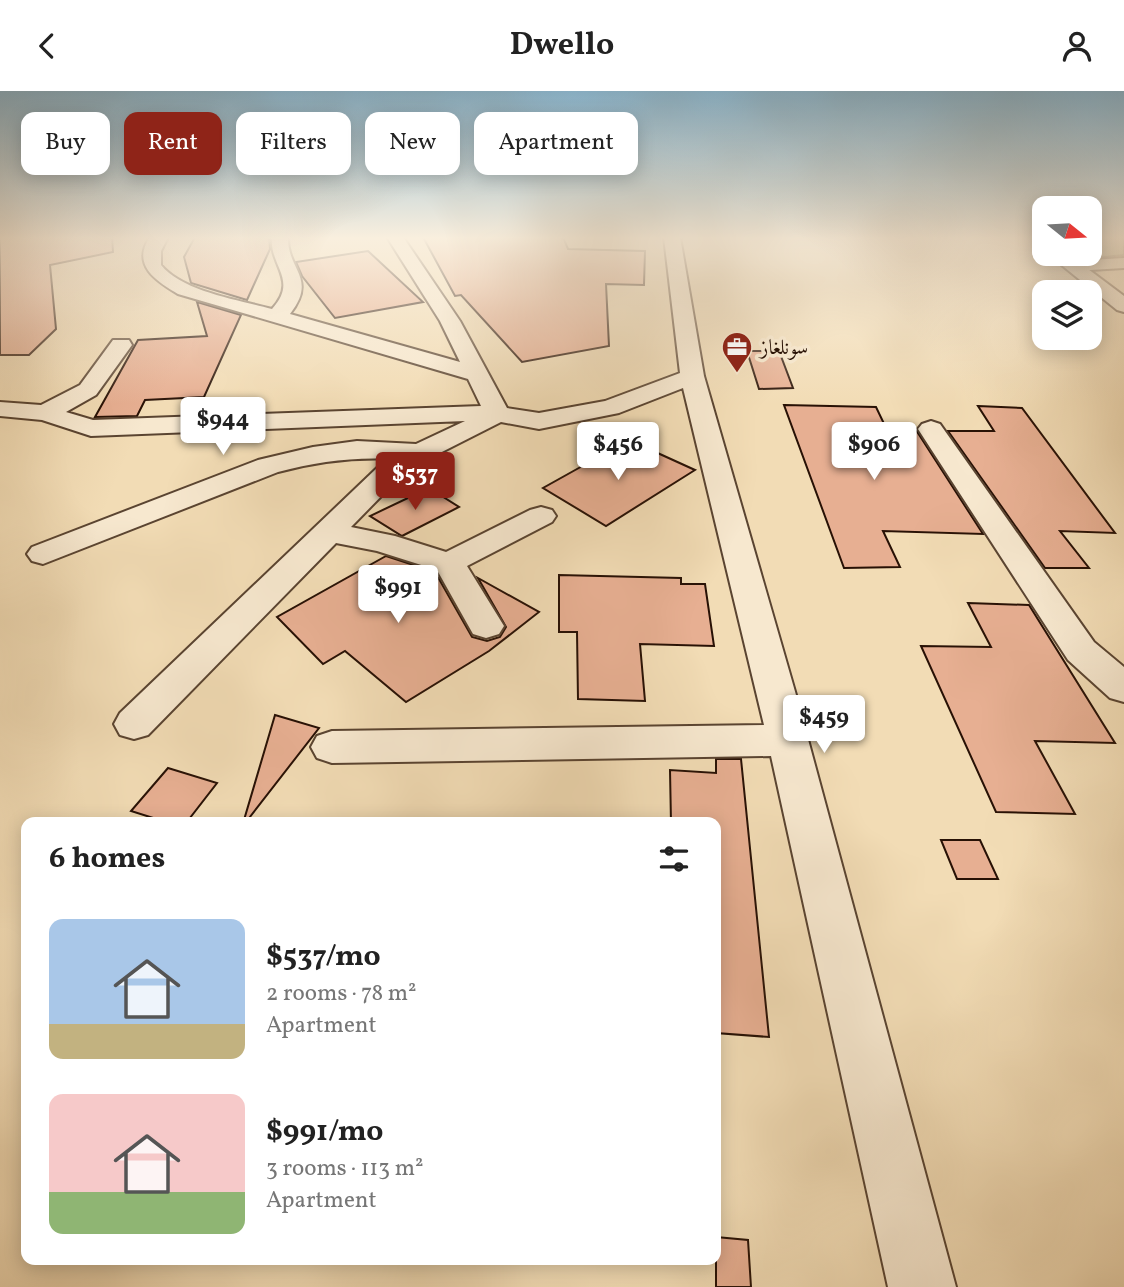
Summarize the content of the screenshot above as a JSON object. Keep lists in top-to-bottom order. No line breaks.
{"places":{"office":["سونلغاز"]},"north":"right","page":{"header":"Dwello","chip":["Buy","Rent","Filters","New","Apartment"],"price":["$944","$456","$906","$537","$991","$459"],"heading":"6 homes","list":[{"name":"$537/mo","note":"2 rooms · 78 m² · Apartment"},{"name":"$991/mo","note":"3 rooms · 113 m² · Apartment"}]}}
